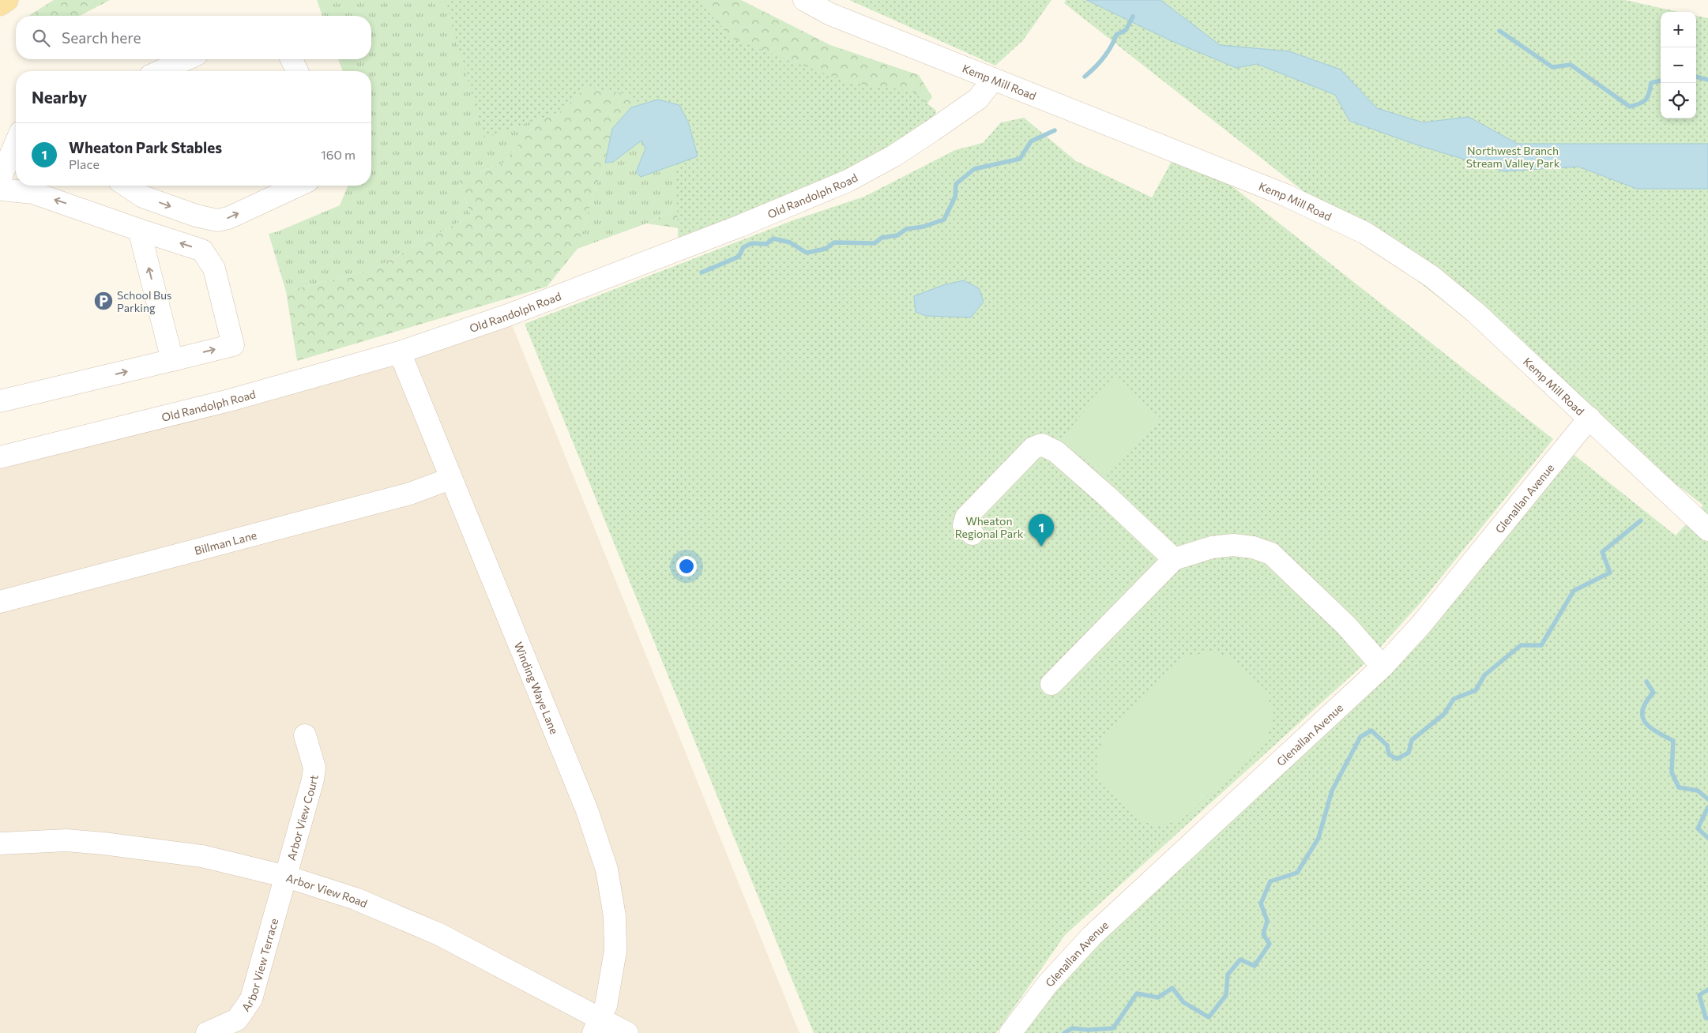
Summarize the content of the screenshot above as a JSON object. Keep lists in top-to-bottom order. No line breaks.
{"streets":{"street":["Kemp Mill Road","Old Randolph Road","Glenallan Avenue","Billman Lane","Winding Waye Lane","Arbor View Court","Arbor View Road","Arbor View Terrace"]},"crossings":[["Kemp Mill Road","Old Randolph Road"],["Kemp Mill Road","Glenallan Avenue"],["Old Randolph Road","Winding Waye Lane"],["Billman Lane","Winding Waye Lane"],["Winding Waye Lane","Arbor View Road"],["Arbor View Court","Arbor View Road"],["Arbor View Court","Arbor View Terrace"],["Arbor View Road","Arbor View Terrace"]],"parks":["Northwest Branch Stream Valley Park","Wheaton Regional Park"],"places":{"parking":["School Bus Parking"]},"page":{"map_buttons":["+","−"],"search":"Search here","heading":"Nearby","list":[{"mark":"1","name":"Wheaton Park Stables","note":"Place","value":"160 m"}],"pins":"1"}}
